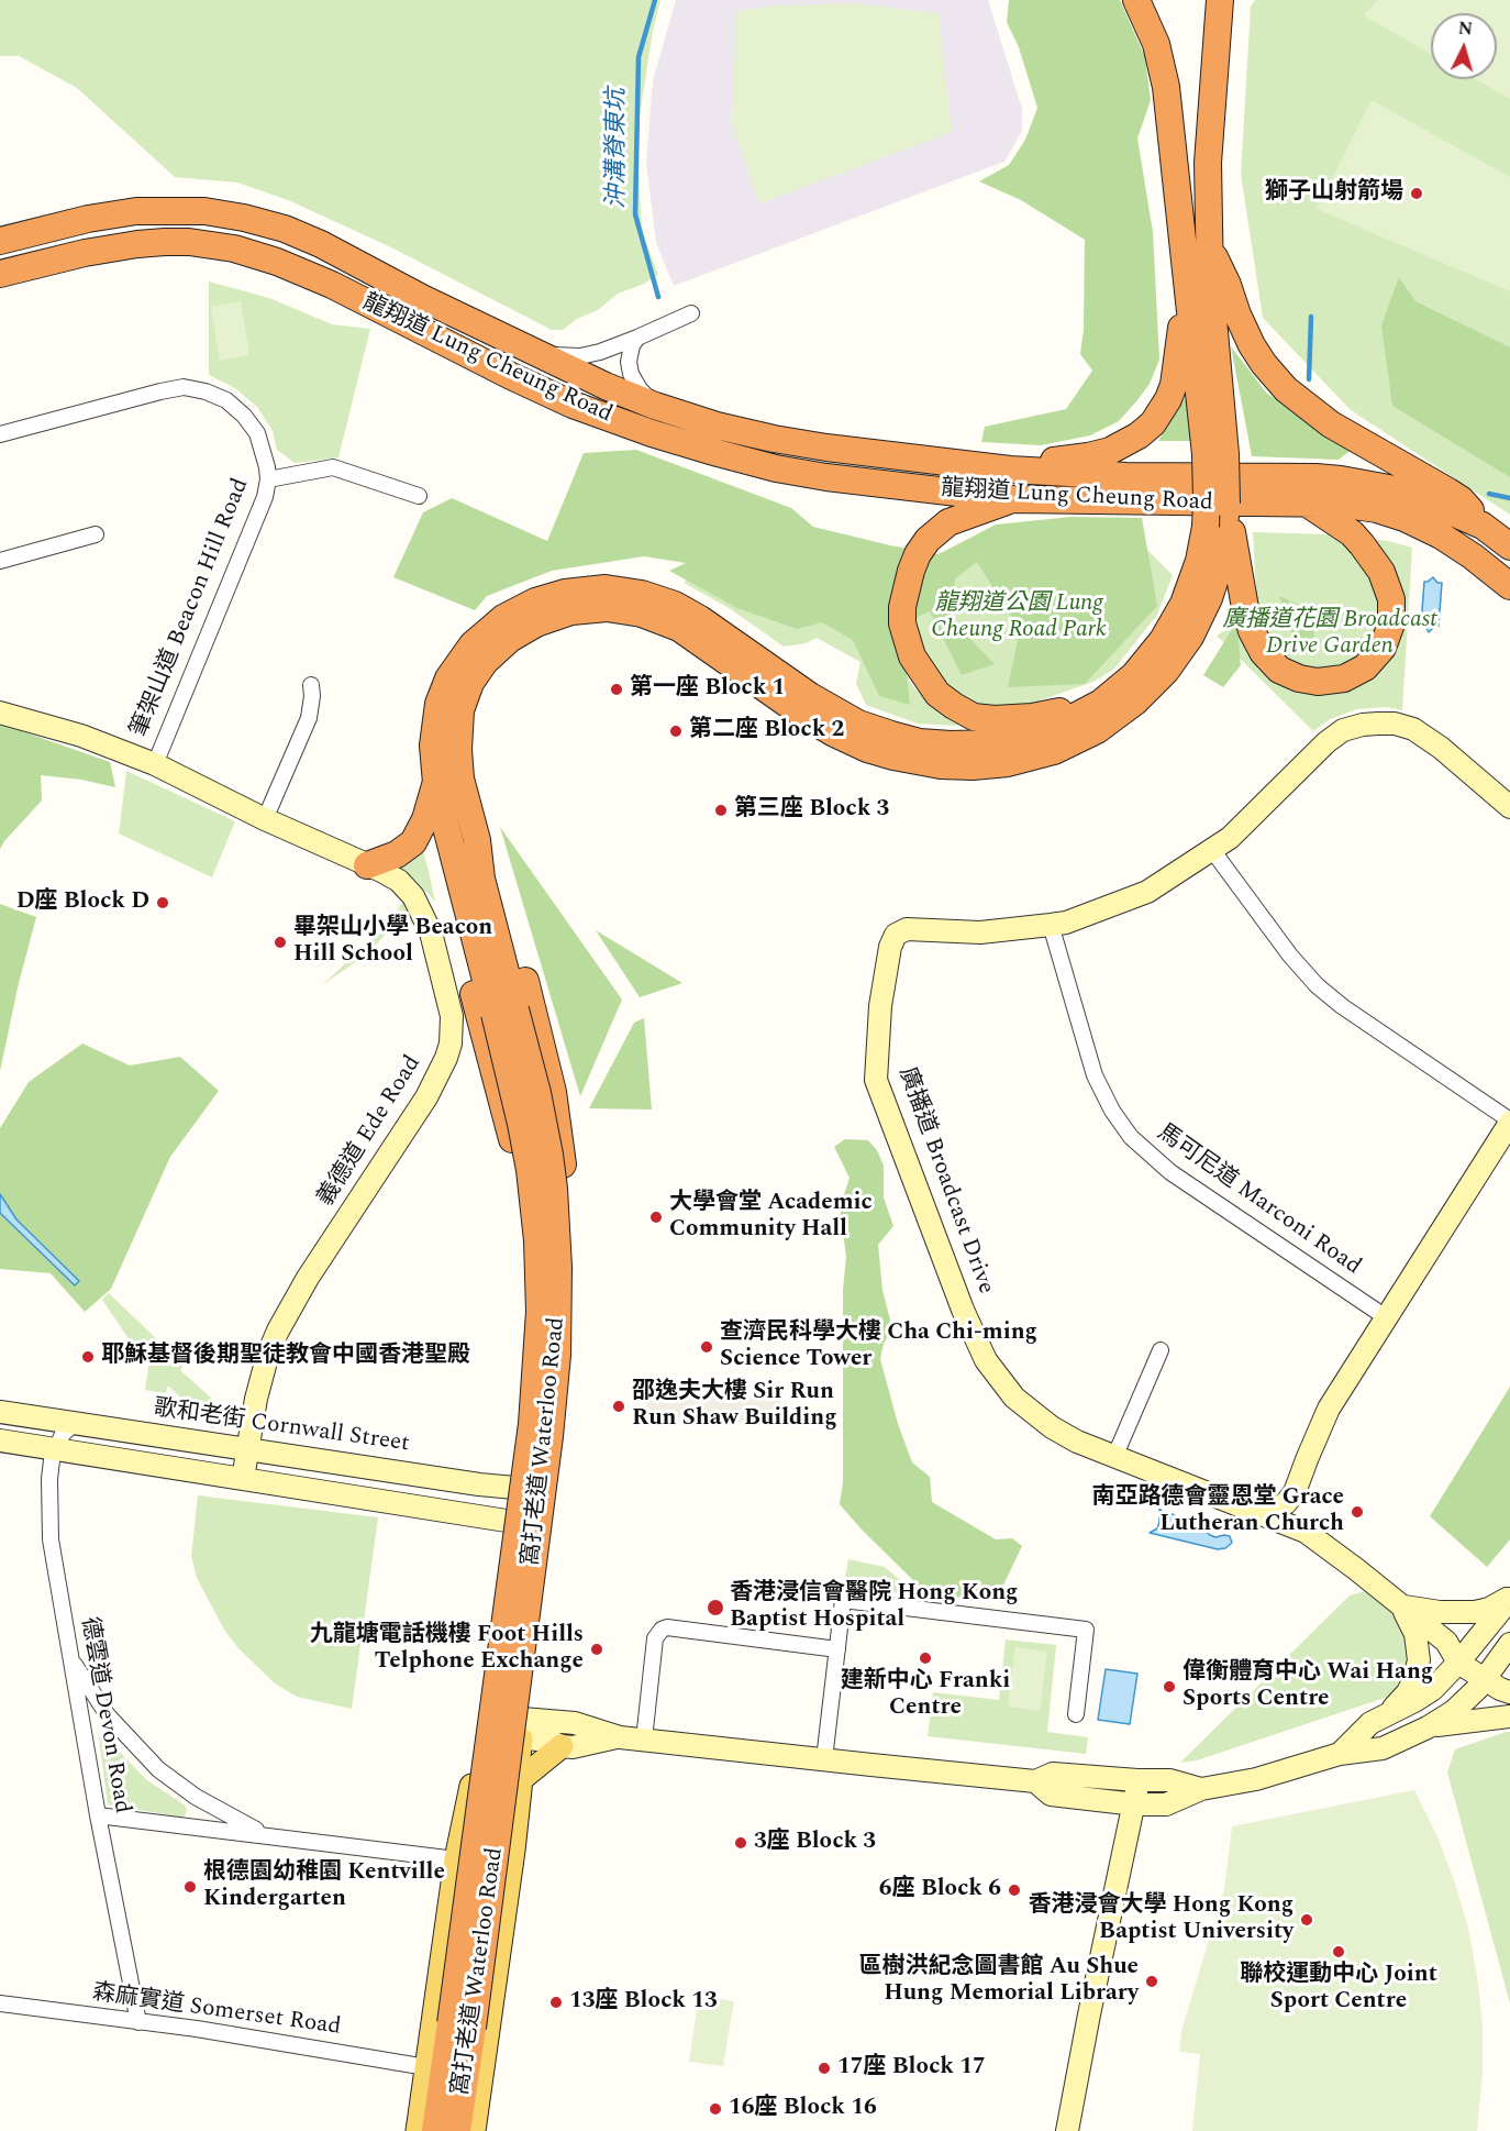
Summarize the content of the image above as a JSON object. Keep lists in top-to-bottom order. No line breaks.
{"streets":{"highway":["龍翔道 Lung Cheung Road","窩打老道 Waterloo Road"],"street":["筆架山道 Beacon Hill Road","義德道 Ede Road","廣播道 Broadcast Drive","馬可尼道 Marconi Road","歌和老街 Cornwall Street","德雲道 Devon Road","森麻實道 Somerset Road"]},"crossings":[["龍翔道 Lung Cheung Road","窩打老道 Waterloo Road"],["筆架山道 Beacon Hill Road","義德道 Ede Road"],["義德道 Ede Road","歌和老街 Cornwall Street"],["廣播道 Broadcast Drive","馬可尼道 Marconi Road"],["歌和老街 Cornwall Street","窩打老道 Waterloo Road"],["歌和老街 Cornwall Street","德雲道 Devon Road"],["窩打老道 Waterloo Road","森麻實道 Somerset Road"],["德雲道 Devon Road","森麻實道 Somerset Road"]],"water":["沖溝脊東坑"],"parks":["龍翔道公園 Lung Cheung Road Park","廣播道花園 Broadcast Drive Garden"],"places":["獅子山射箭場","第一座 Block 1","第二座 Block 2","第三座 Block 3","D座 Block D","畢架山小學 Beacon Hill School","大學會堂 Academic Community Hall","查濟民科學大樓 Cha Chi-ming Science Tower","耶穌基督後期聖徒教會中國香港聖殿","邵逸夫大樓 Sir Run Run Shaw Building","南亞路德會靈恩堂 Grace Lutheran Church","香港浸信會醫院 Hong Kong Baptist Hospital","九龍塘電話機樓 Foot Hills Telphone Exchange","建新中心 Franki Centre","偉衡體育中心 Wai Hang Sports Centre","3座 Block 3","根德園幼稚園 Kentville Kindergarten","6座 Block 6","香港浸會大學 Hong Kong Baptist University","聯校運動中心 Joint Sport Centre","區樹洪紀念圖書館 Au Shue Hung Memorial Library","13座 Block 13","17座 Block 17","16座 Block 16"],"north":"top"}
